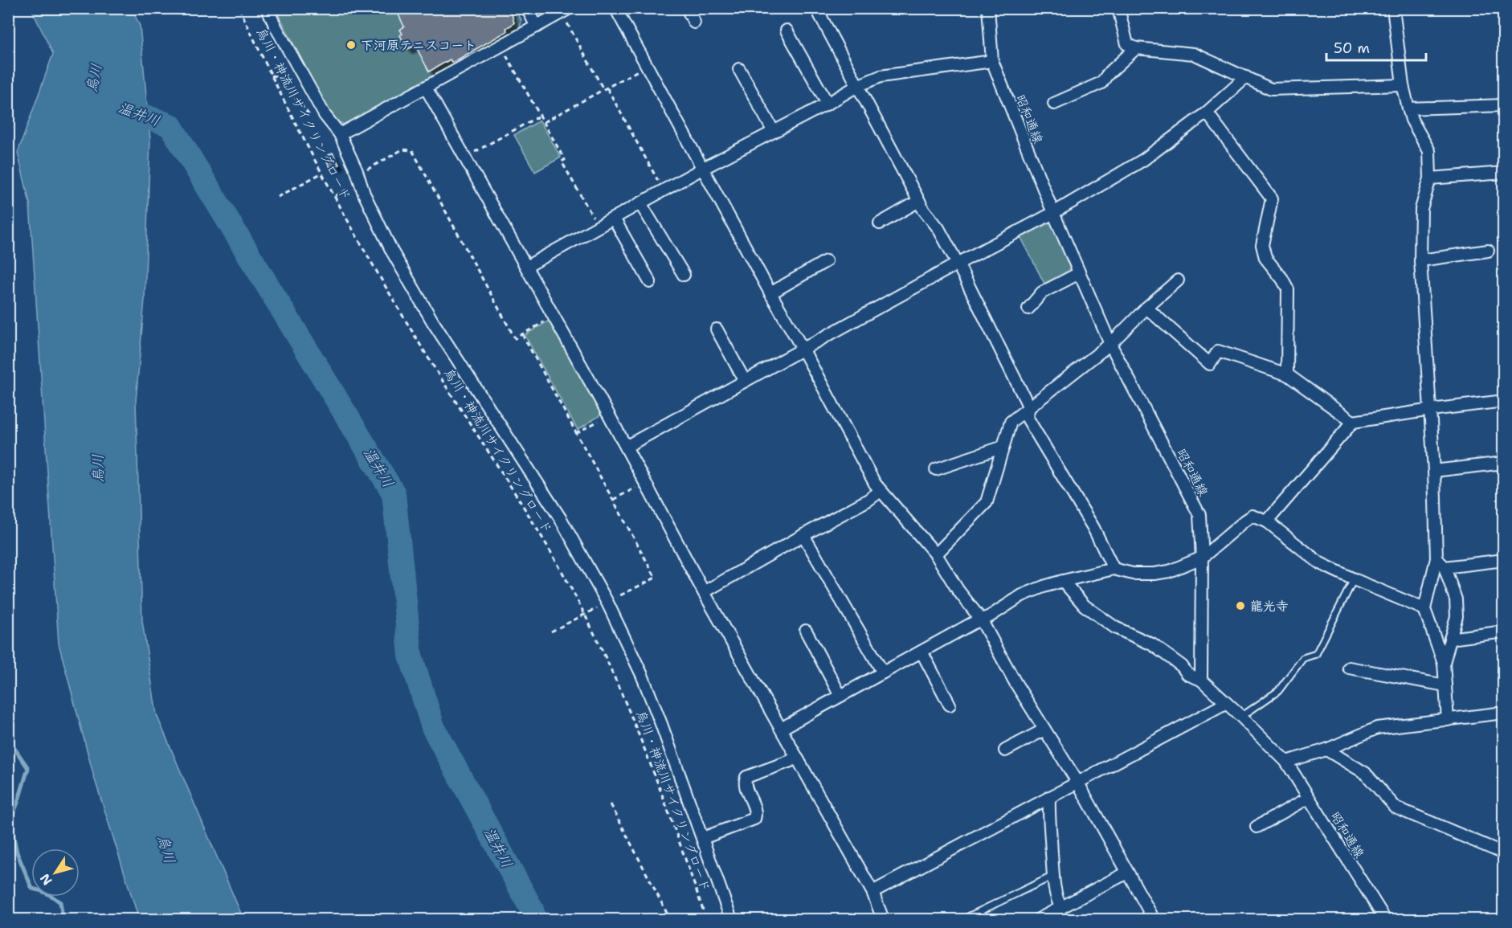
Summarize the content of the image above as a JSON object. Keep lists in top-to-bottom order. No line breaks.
{"streets":{"street":["昭和通線"],"path":["烏川・神流川サイクリングロード"]},"water":["烏川","温井川"],"places":["下河原テニスコート","龍光寺"],"scale_bar":"50 m","north":"bottom left"}
